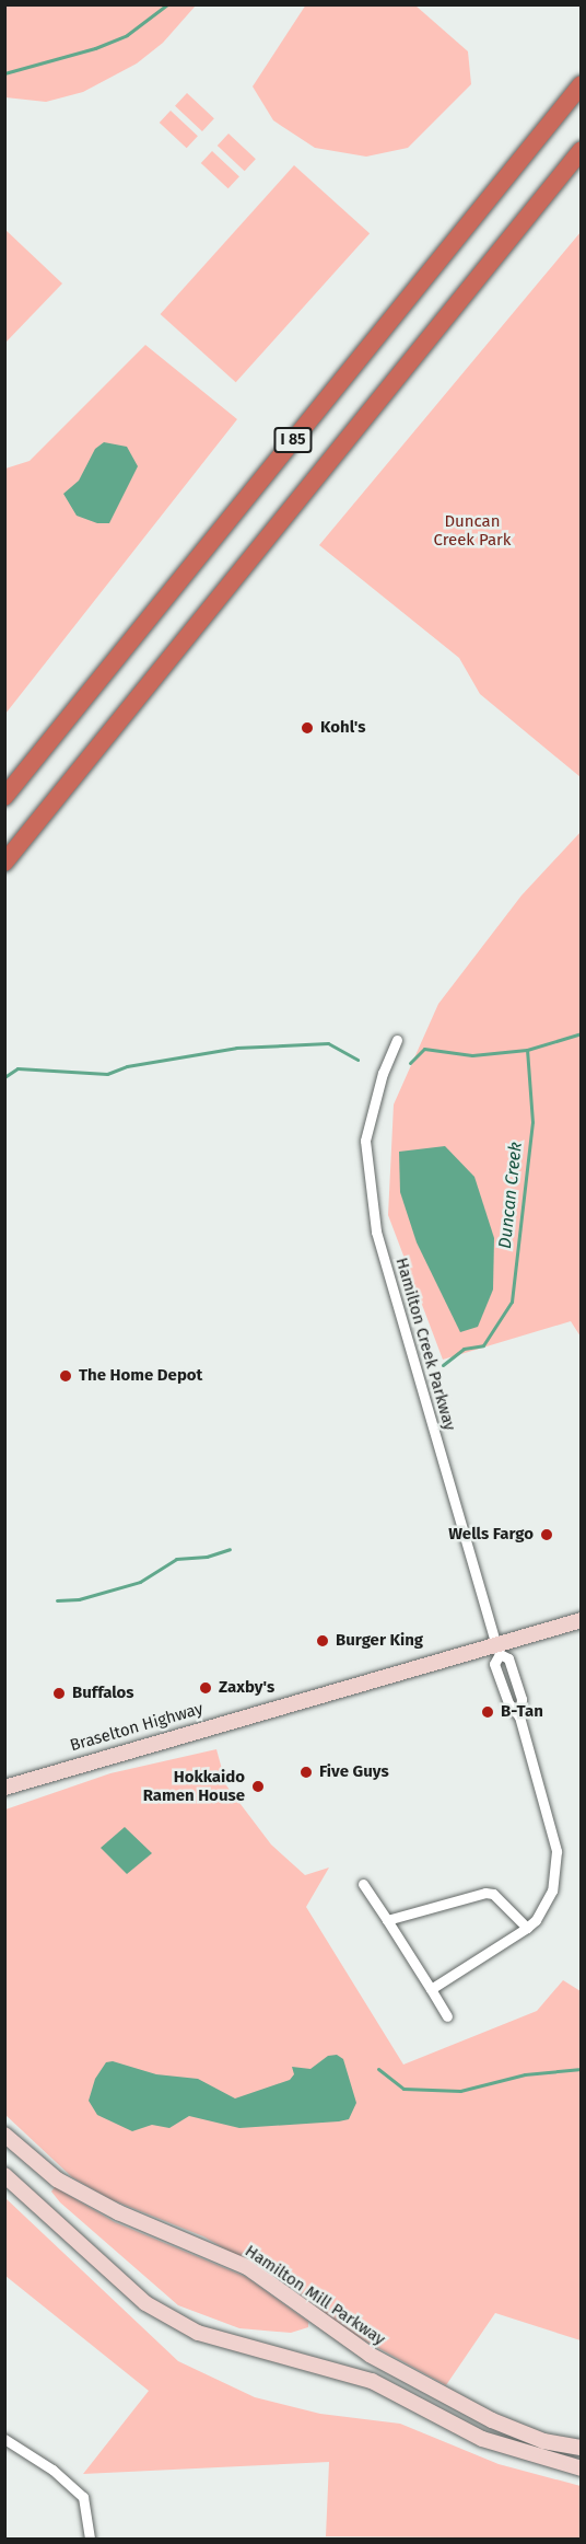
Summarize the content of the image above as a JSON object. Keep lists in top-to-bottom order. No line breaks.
{"streets":{"highway":["I 85"],"street":["Hamilton Creek Parkway","Braselton Highway","Hamilton Mill Parkway"]},"crossings":[["Hamilton Creek Parkway","Braselton Highway"]],"water":["Duncan Creek"],"parks":["Duncan Creek Park"],"places":["Kohl's","The Home Depot","Wells Fargo","Burger King","Zaxby's","Buffalos","B-Tan","Five Guys","Hokkaido Ramen House"]}
